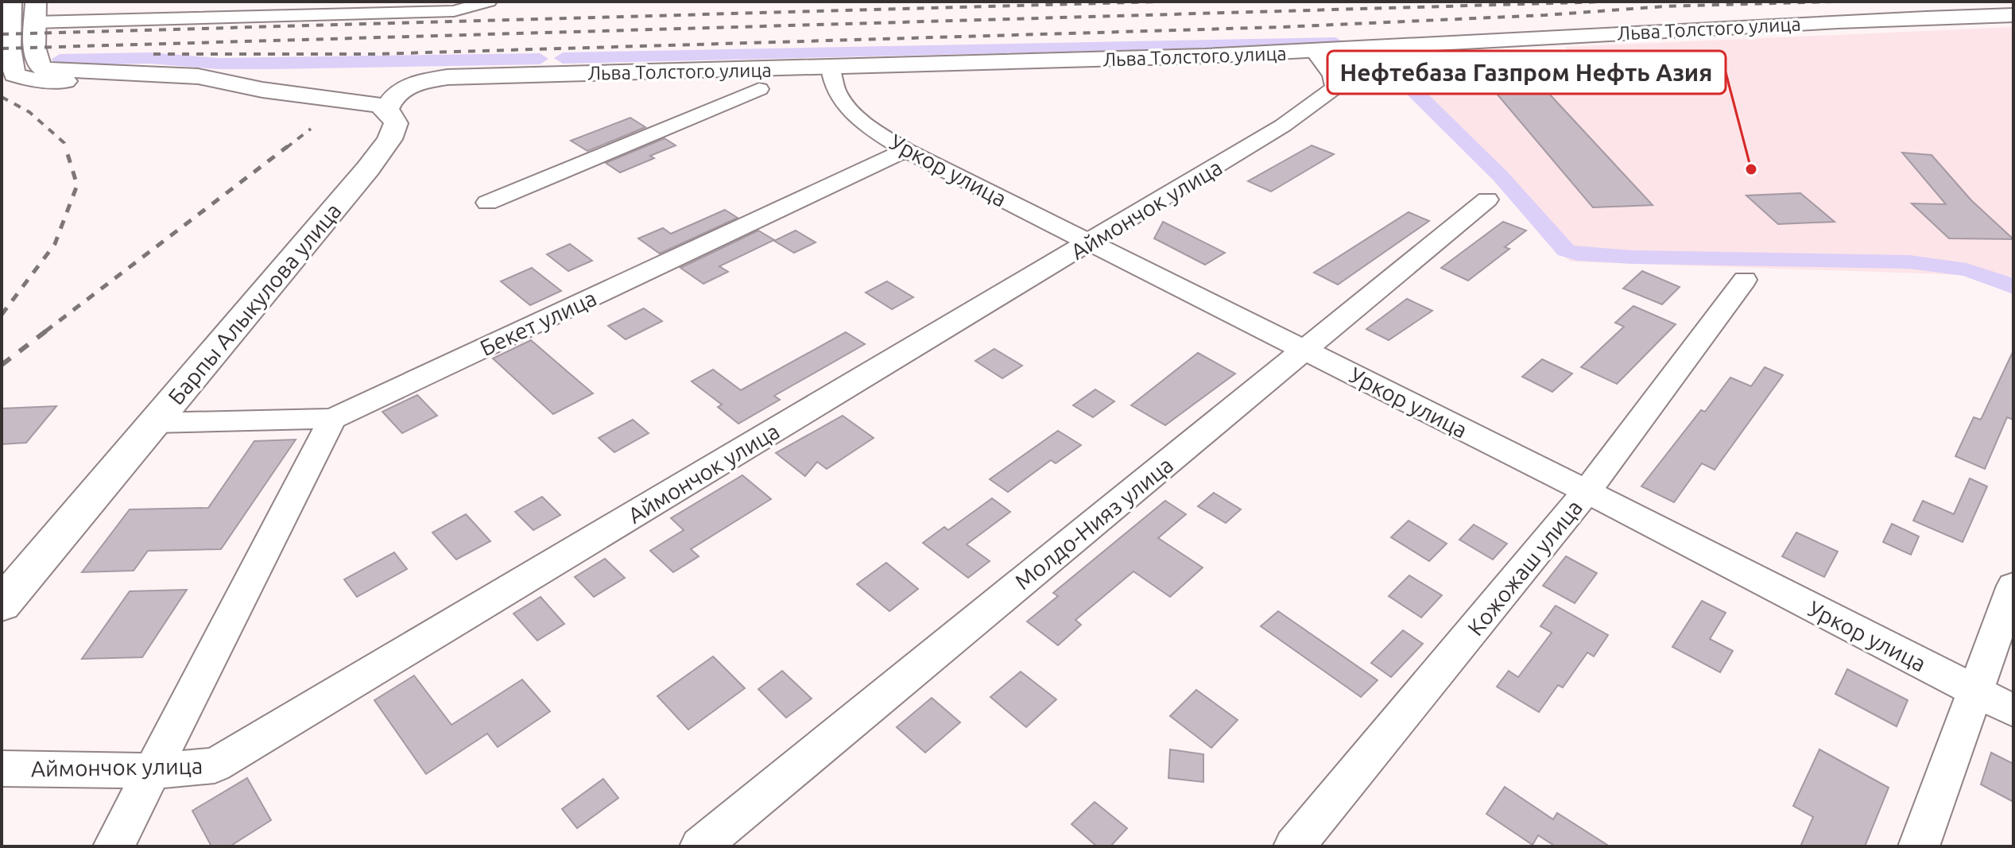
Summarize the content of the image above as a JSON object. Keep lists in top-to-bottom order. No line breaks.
{"streets":{"main road":["Льва Толстого улица","Барпы Алыкулова улица"],"street":["Уркор улица","Аймончок улица","Бекет улица","Молдо-Нияз улица","Кожожаш улица"]},"crossings":[["Льва Толстого улица","Уркор улица"],["Льва Толстого улица","Аймончок улица"],["Льва Толстого улица","Барпы Алыкулова улица"],["Уркор улица","Аймончок улица"],["Уркор улица","Бекет улица"],["Уркор улица","Молдо-Нияз улица"],["Уркор улица","Кожожаш улица"],["Барпы Алыкулова улица","Бекет улица"]],"places":["Нефтебаза Газпром Нефть Азия"]}
